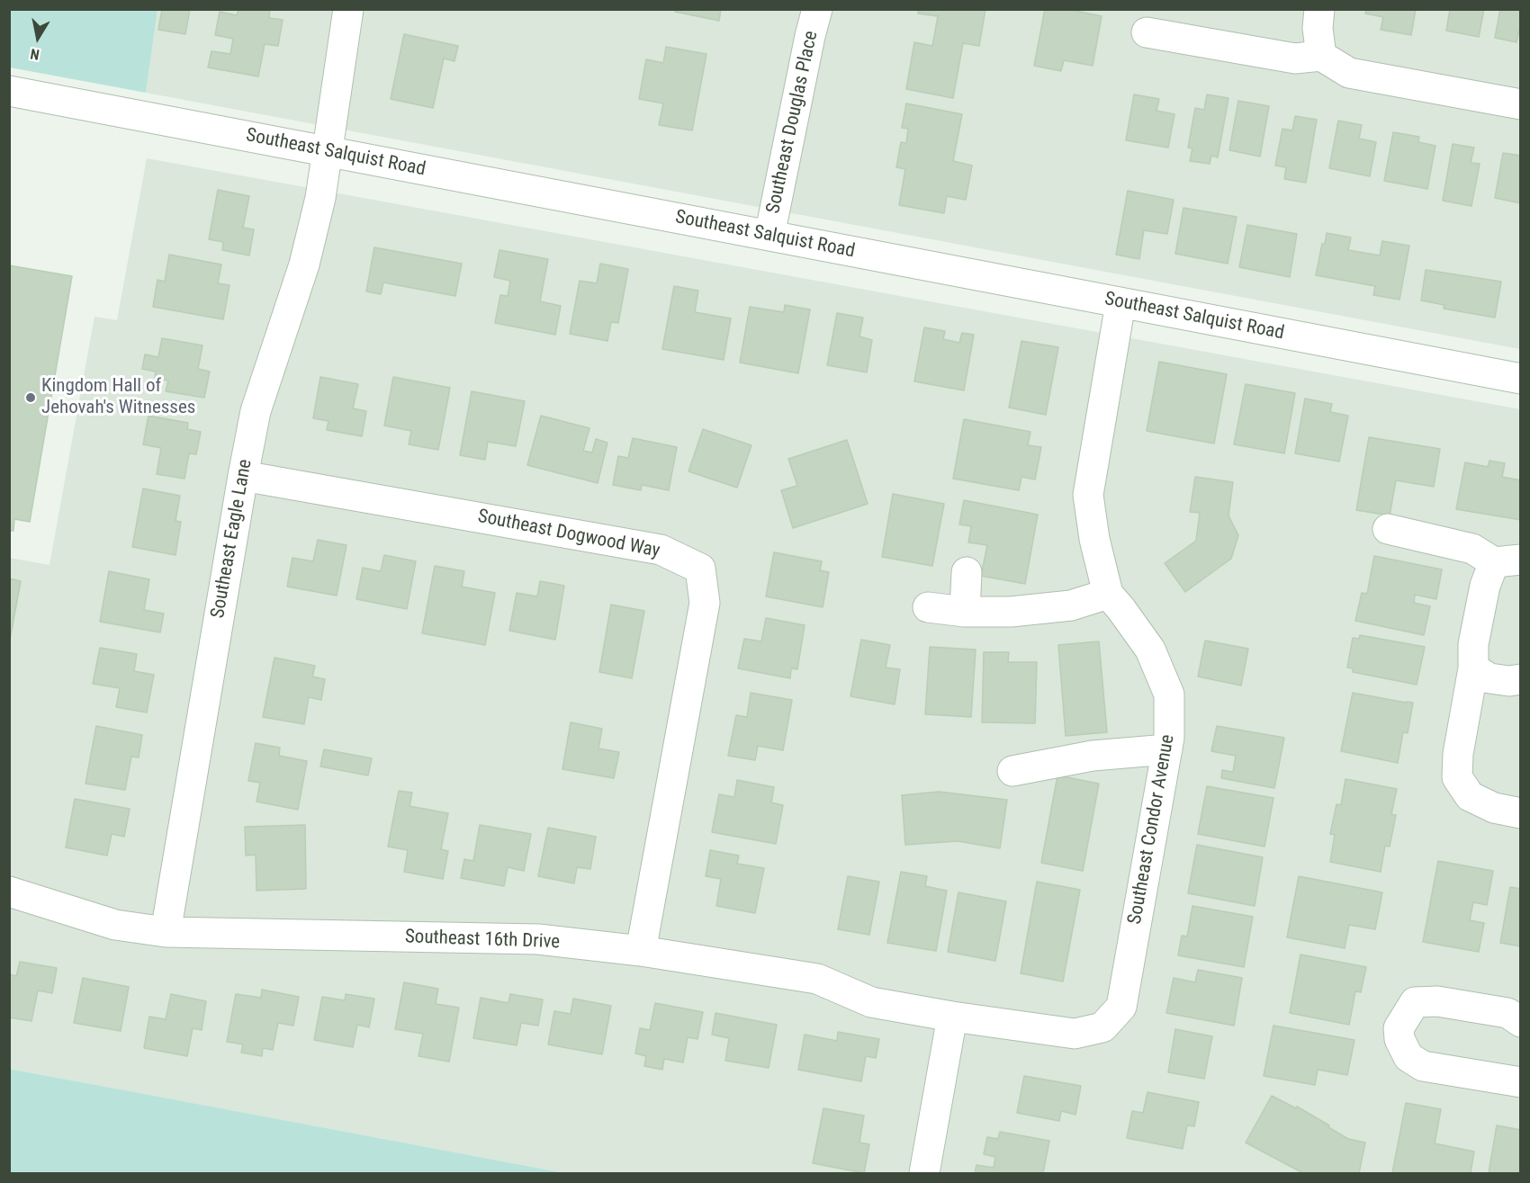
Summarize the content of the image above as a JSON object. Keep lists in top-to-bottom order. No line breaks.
{"streets":{"street":["Southeast Douglas Place","Southeast Salquist Road","Southeast Dogwood Way","Southeast Eagle Lane","Southeast Condor Avenue","Southeast 16th Drive"]},"crossings":[["Southeast Douglas Place","Southeast Salquist Road"],["Southeast Salquist Road","Southeast Eagle Lane"],["Southeast Salquist Road","Southeast Condor Avenue"],["Southeast Dogwood Way","Southeast Eagle Lane"],["Southeast Dogwood Way","Southeast 16th Drive"],["Southeast Eagle Lane","Southeast 16th Drive"],["Southeast Condor Avenue","Southeast 16th Drive"]],"places":["Kingdom Hall of Jehovah's Witnesses"],"north":"bottom"}
